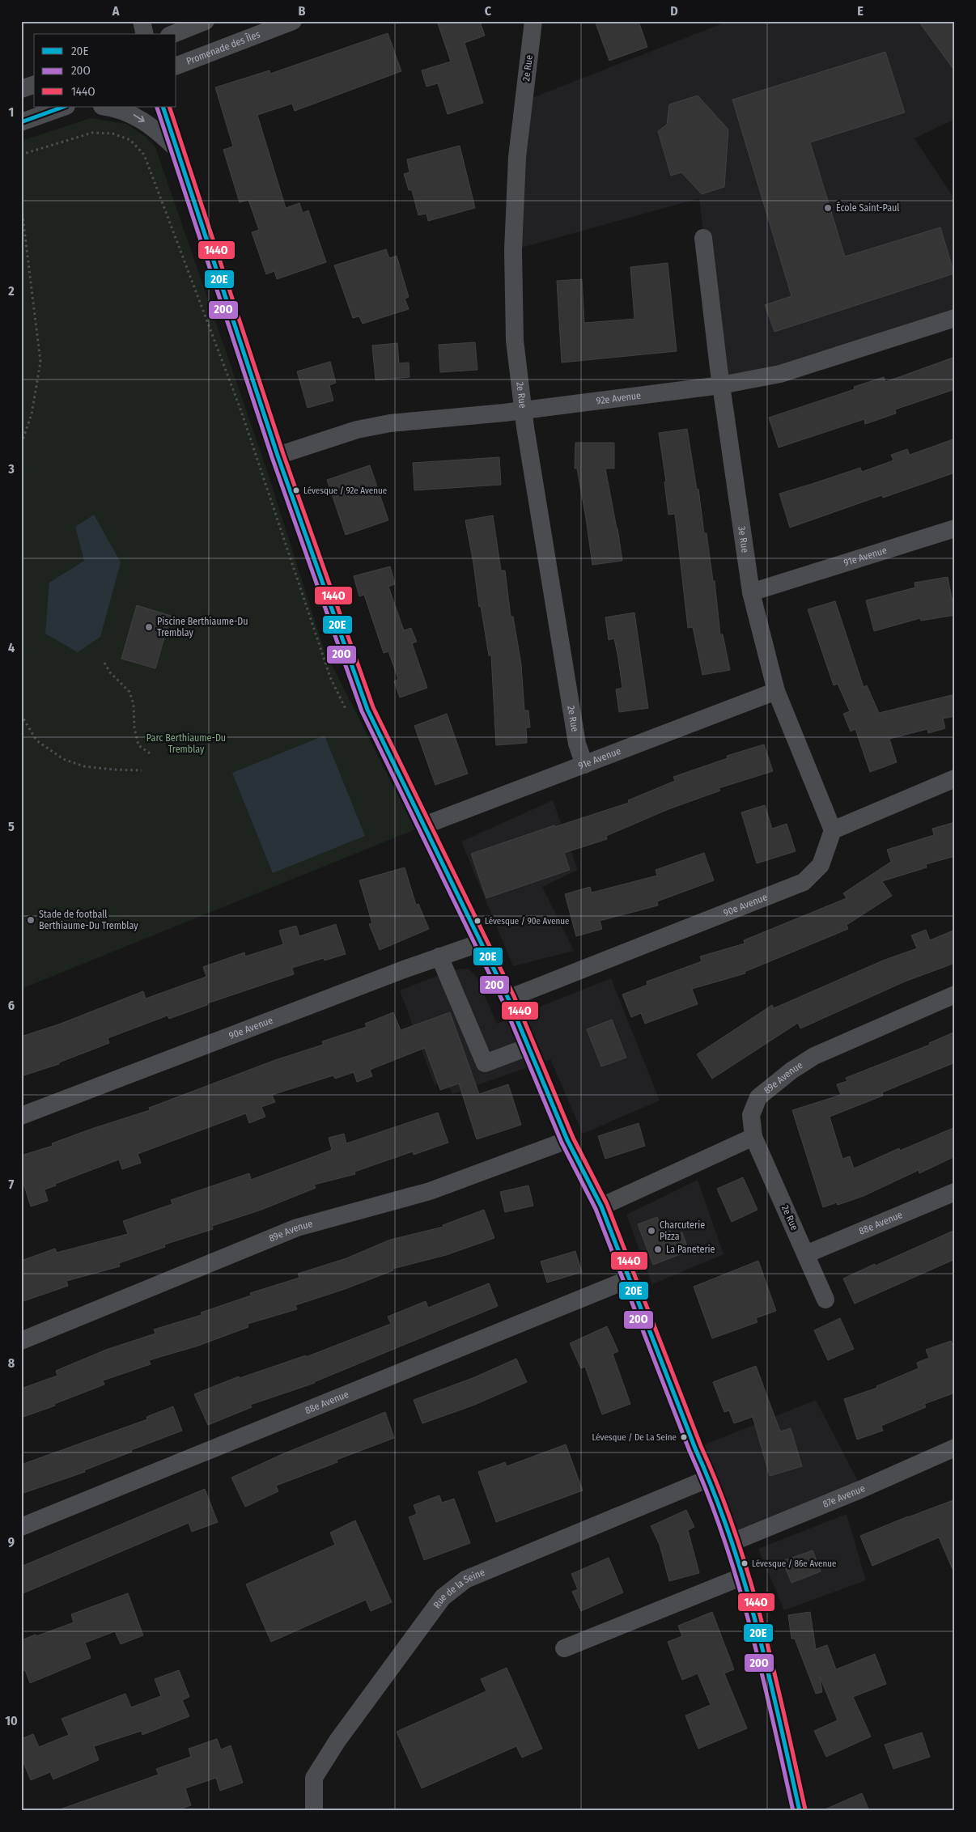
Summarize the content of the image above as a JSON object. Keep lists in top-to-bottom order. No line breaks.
{"streets":{"street":["Promenade des Îles","2e Rue","92e Avenue","3e Rue","91e Avenue","90e Avenue","89e Avenue","88e Avenue","87e Avenue","Rue de la Seine"]},"crossings":[["2e Rue","92e Avenue"],["2e Rue","91e Avenue"],["2e Rue","89e Avenue"],["2e Rue","88e Avenue"],["92e Avenue","3e Rue"],["3e Rue","91e Avenue"],["3e Rue","90e Avenue"]],"parks":["Parc Berthiaume-Du Tremblay"],"places":["École Saint-Paul","Lévesque / 92e Avenue","Piscine Berthiaume-Du Tremblay","Stade de football Berthiaume-Du Tremblay","Lévesque / 90e Avenue","Charcuterie Pizza","La Paneterie","Lévesque / De La Seine","Lévesque / 86e Avenue"],"lines":["transit line 20E","transit line 144O","transit line 20O"],"legend":["20E","20O","144O"],"grid":{"columns":["A","B","C","D","E"],"rows":["1","2","3","4","5","6","7","8","9","10"]}}
